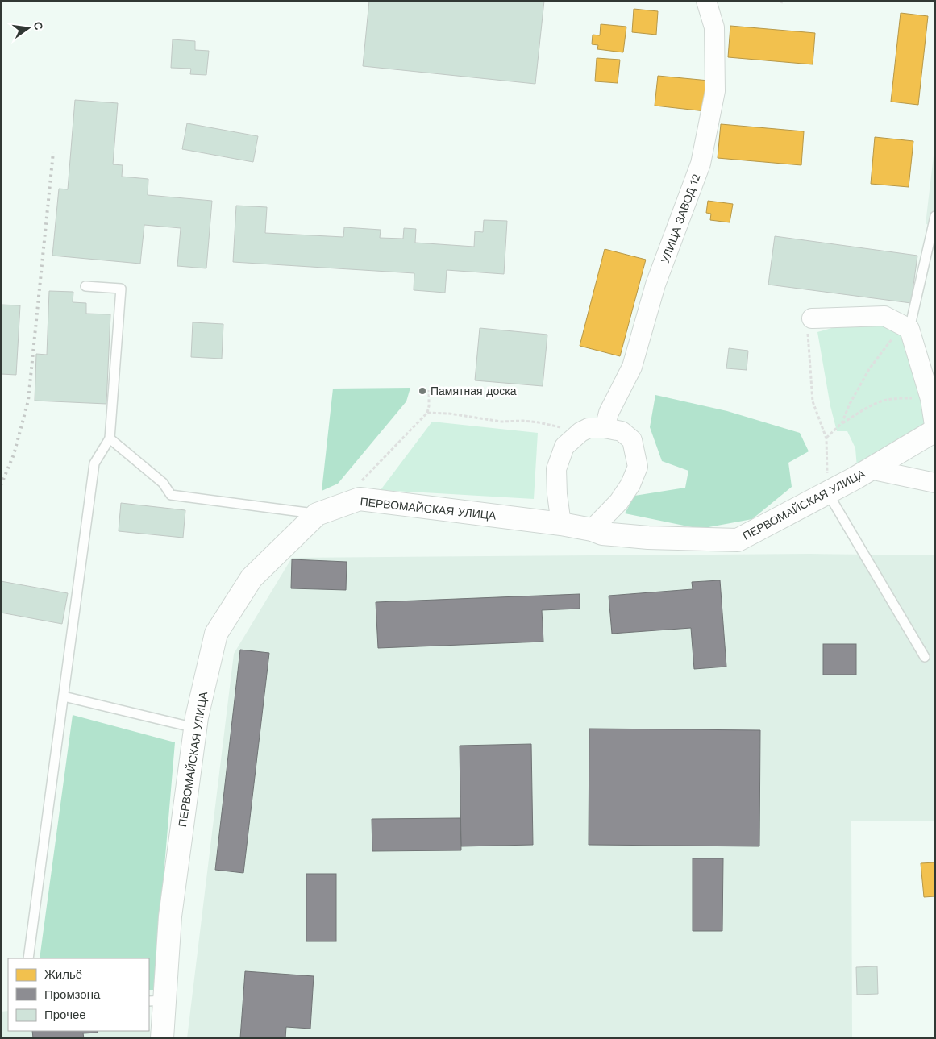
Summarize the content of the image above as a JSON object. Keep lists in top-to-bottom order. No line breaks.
{"streets":{"street":["УЛИЦА ЗАВОД 12","ПЕРВОМАЙСКАЯ УЛИЦА"]},"crossings":[["УЛИЦА ЗАВОД 12","ПЕРВОМАЙСКАЯ УЛИЦА"]],"places":["Памятная доска"],"legend":["Жильё","Промзона","Прочее"],"north":"right"}
